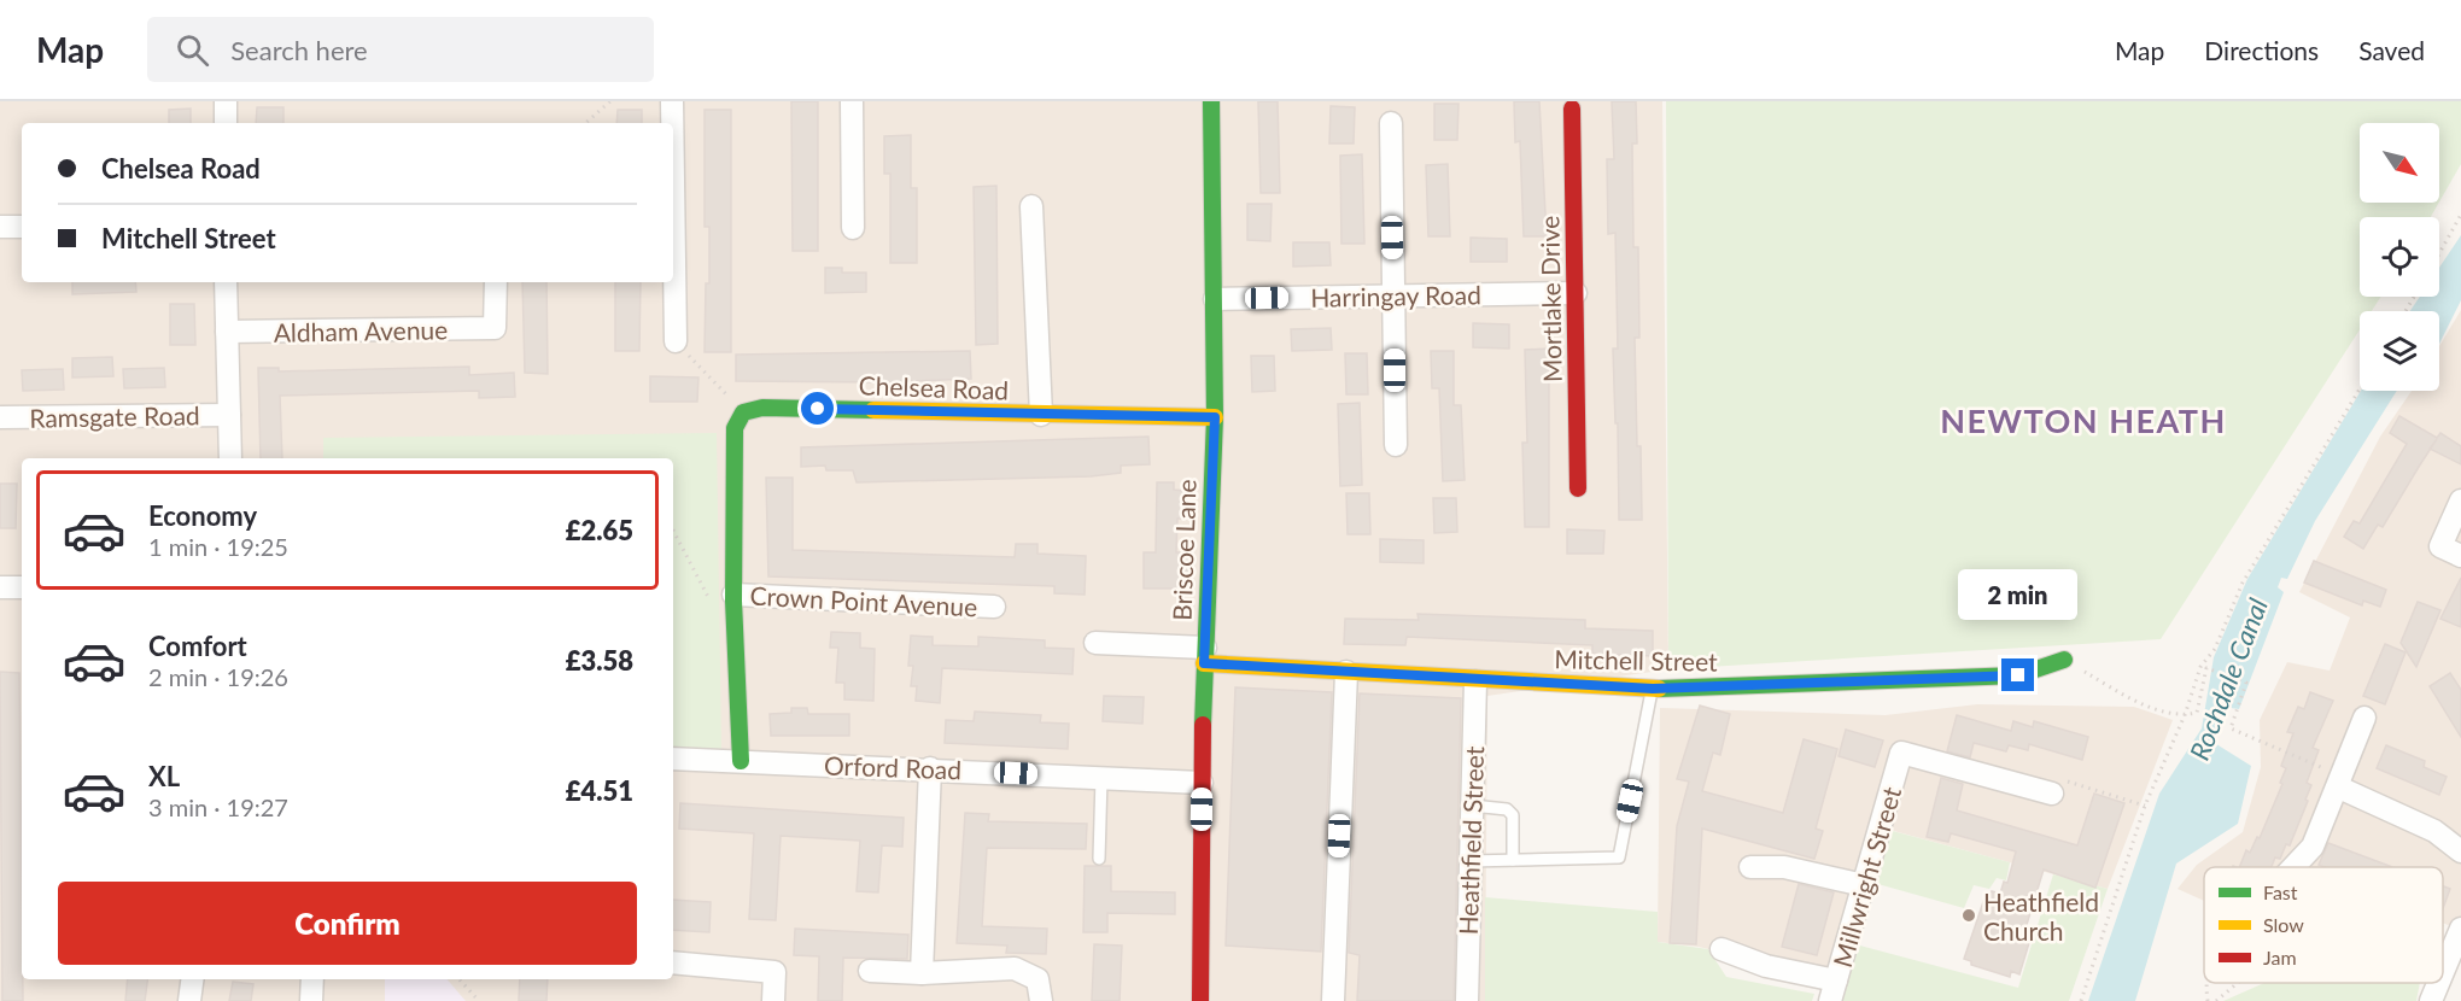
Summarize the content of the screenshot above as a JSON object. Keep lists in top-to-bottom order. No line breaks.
{"streets":{"street":["Harringay Road","Mortlake Drive","Aldham Avenue","Chelsea Road","Ramsgate Road","Briscoe Lane","Crown Point Avenue","Mitchell Street","Orford Road","Heathfield Street","Millwright Street"]},"crossings":[["Harringay Road","Mortlake Drive"],["Harringay Road","Briscoe Lane"],["Chelsea Road","Briscoe Lane"],["Briscoe Lane","Mitchell Street"],["Briscoe Lane","Orford Road"],["Mitchell Street","Heathfield Street"]],"districts":["NEWTON HEATH"],"water":["Rochdale Canal"],"places":["Heathfield Church"],"legend":["Fast","Slow","Jam"],"north":"bottom right","page":{"header":"Map","search":"Search here","nav":["Map","Directions","Saved"],"banner":["Chelsea Road","Mitchell Street"],"list":[{"name":"Economy","note":"1 min · 19:25","value":"£2.65"},{"name":"Comfort","note":"2 min · 19:26","value":"£3.58"},{"name":"XL","note":"3 min · 19:27","value":"£4.51"}],"bubble":"2 min","buttons":"Confirm"}}
